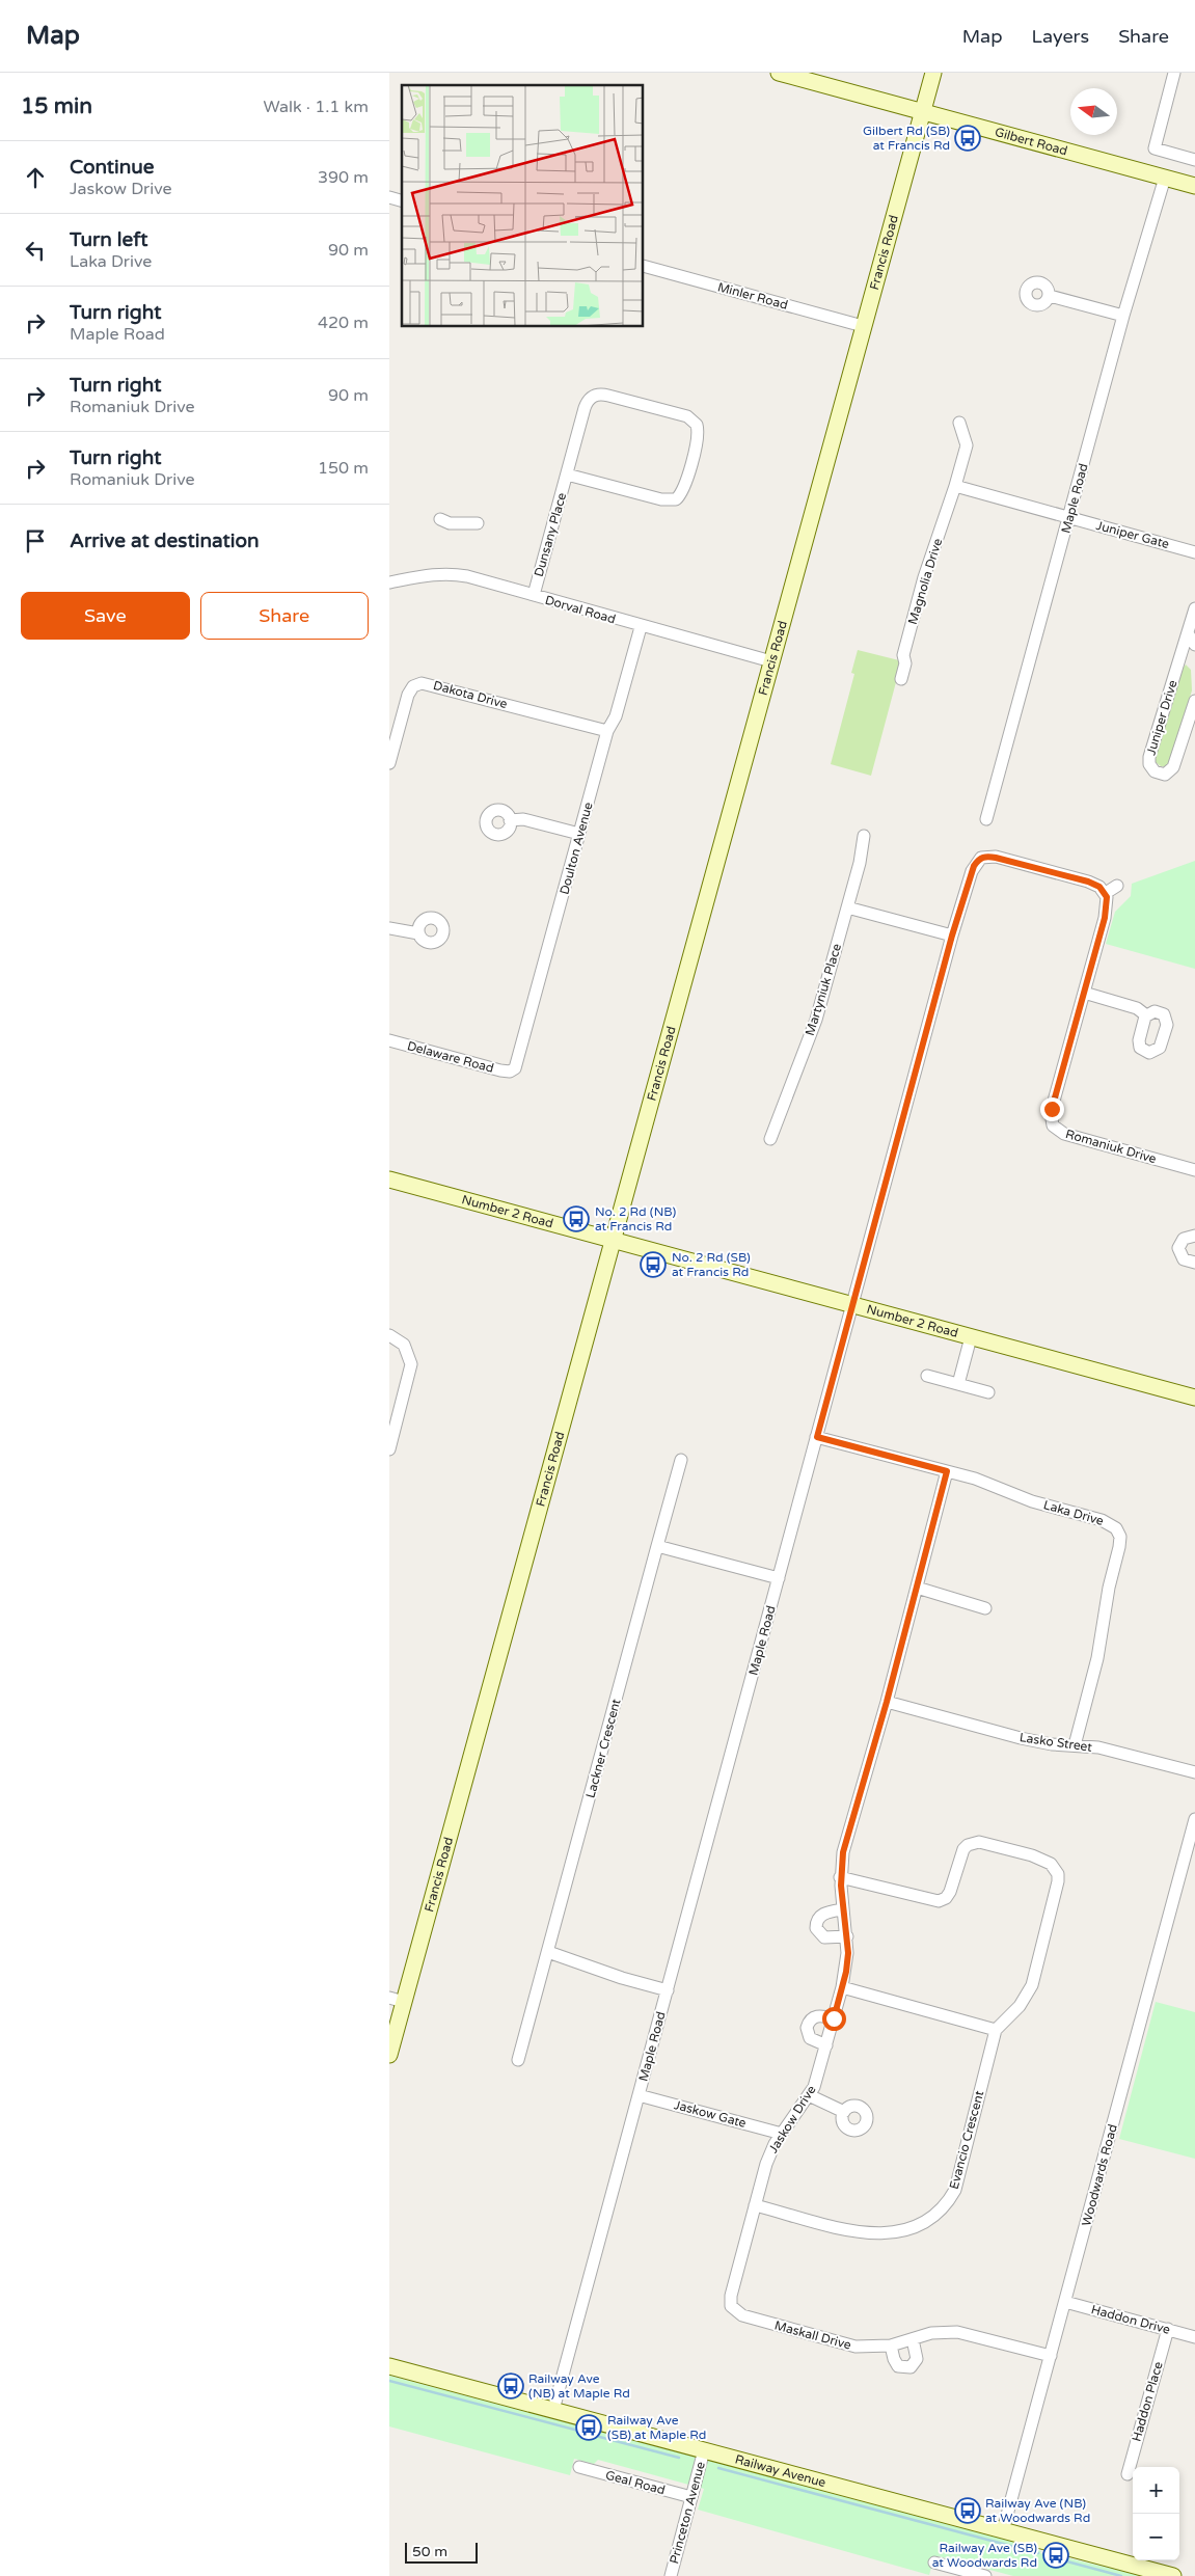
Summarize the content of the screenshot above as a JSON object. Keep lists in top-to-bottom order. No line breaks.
{"streets":{"main road":["Gilbert Road","Francis Road","Number 2 Road","Railway Avenue"],"street":["Minler Road","Maple Road","Dunsany Place","Juniper Gate","Magnolia Drive","Dorval Road","Dakota Drive","Juniper Drive","Doulton Avenue","Martyniuk Place","Delaware Road","Romaniuk Drive","Laka Drive","Lasko Street","Lackner Crescent","Jaskow Gate","Jaskow Drive","Evancio Crescent","Woodwards Road","Haddon Drive","Maskall Drive","Haddon Place","Geal Road","Princeton Avenue"]},"crossings":[["Gilbert Road","Francis Road"],["Gilbert Road","Maple Road"],["Francis Road","Minler Road"],["Francis Road","Dorval Road"],["Francis Road","Number 2 Road"],["Maple Road","Juniper Gate"],["Maple Road","Romaniuk Drive"],["Maple Road","Number 2 Road"],["Maple Road","Laka Drive"],["Maple Road","Jaskow Gate"],["Maple Road","Railway Avenue"],["Dunsany Place","Dorval Road"],["Dorval Road","Doulton Avenue"],["Dakota Drive","Doulton Avenue"],["Doulton Avenue","Delaware Road"],["Laka Drive","Lasko Street"],["Laka Drive","Jaskow Drive"],["Lasko Street","Jaskow Drive"],["Jaskow Gate","Jaskow Drive"],["Jaskow Drive","Evancio Crescent"],["Jaskow Drive","Maskall Drive"],["Woodwards Road","Haddon Drive"],["Woodwards Road","Maskall Drive"],["Woodwards Road","Railway Avenue"],["Haddon Drive","Haddon Place"],["Railway Avenue","Princeton Avenue"],["Geal Road","Princeton Avenue"]],"places":{"bus stop":["Gilbert Rd (SB) at Francis Rd","No. 2 Rd (NB) at Francis Rd","No. 2 Rd (SB) at Francis Rd","Railway Ave (NB) at Maple Rd","Railway Ave (SB) at Maple Rd","Railway Ave (NB) at Woodwards Rd","Railway Ave (SB) at Woodwards Rd"]},"scale_bar":"50 m","north":"left","page":{"header":"Map","nav":["Map","Layers","Share"],"heading":["15 min","Walk · 1.1 km"],"list":[["Continue","Jaskow Drive","390 m"],["Turn left","Laka Drive","90 m"],["Turn right","Maple Road","420 m"],["Turn right","Romaniuk Drive","90 m"],["Turn right","Romaniuk Drive","150 m"],"Arrive at destination"],"buttons":["Save","Share"],"map_buttons":["+","−"],"scale":"50 m"}}
